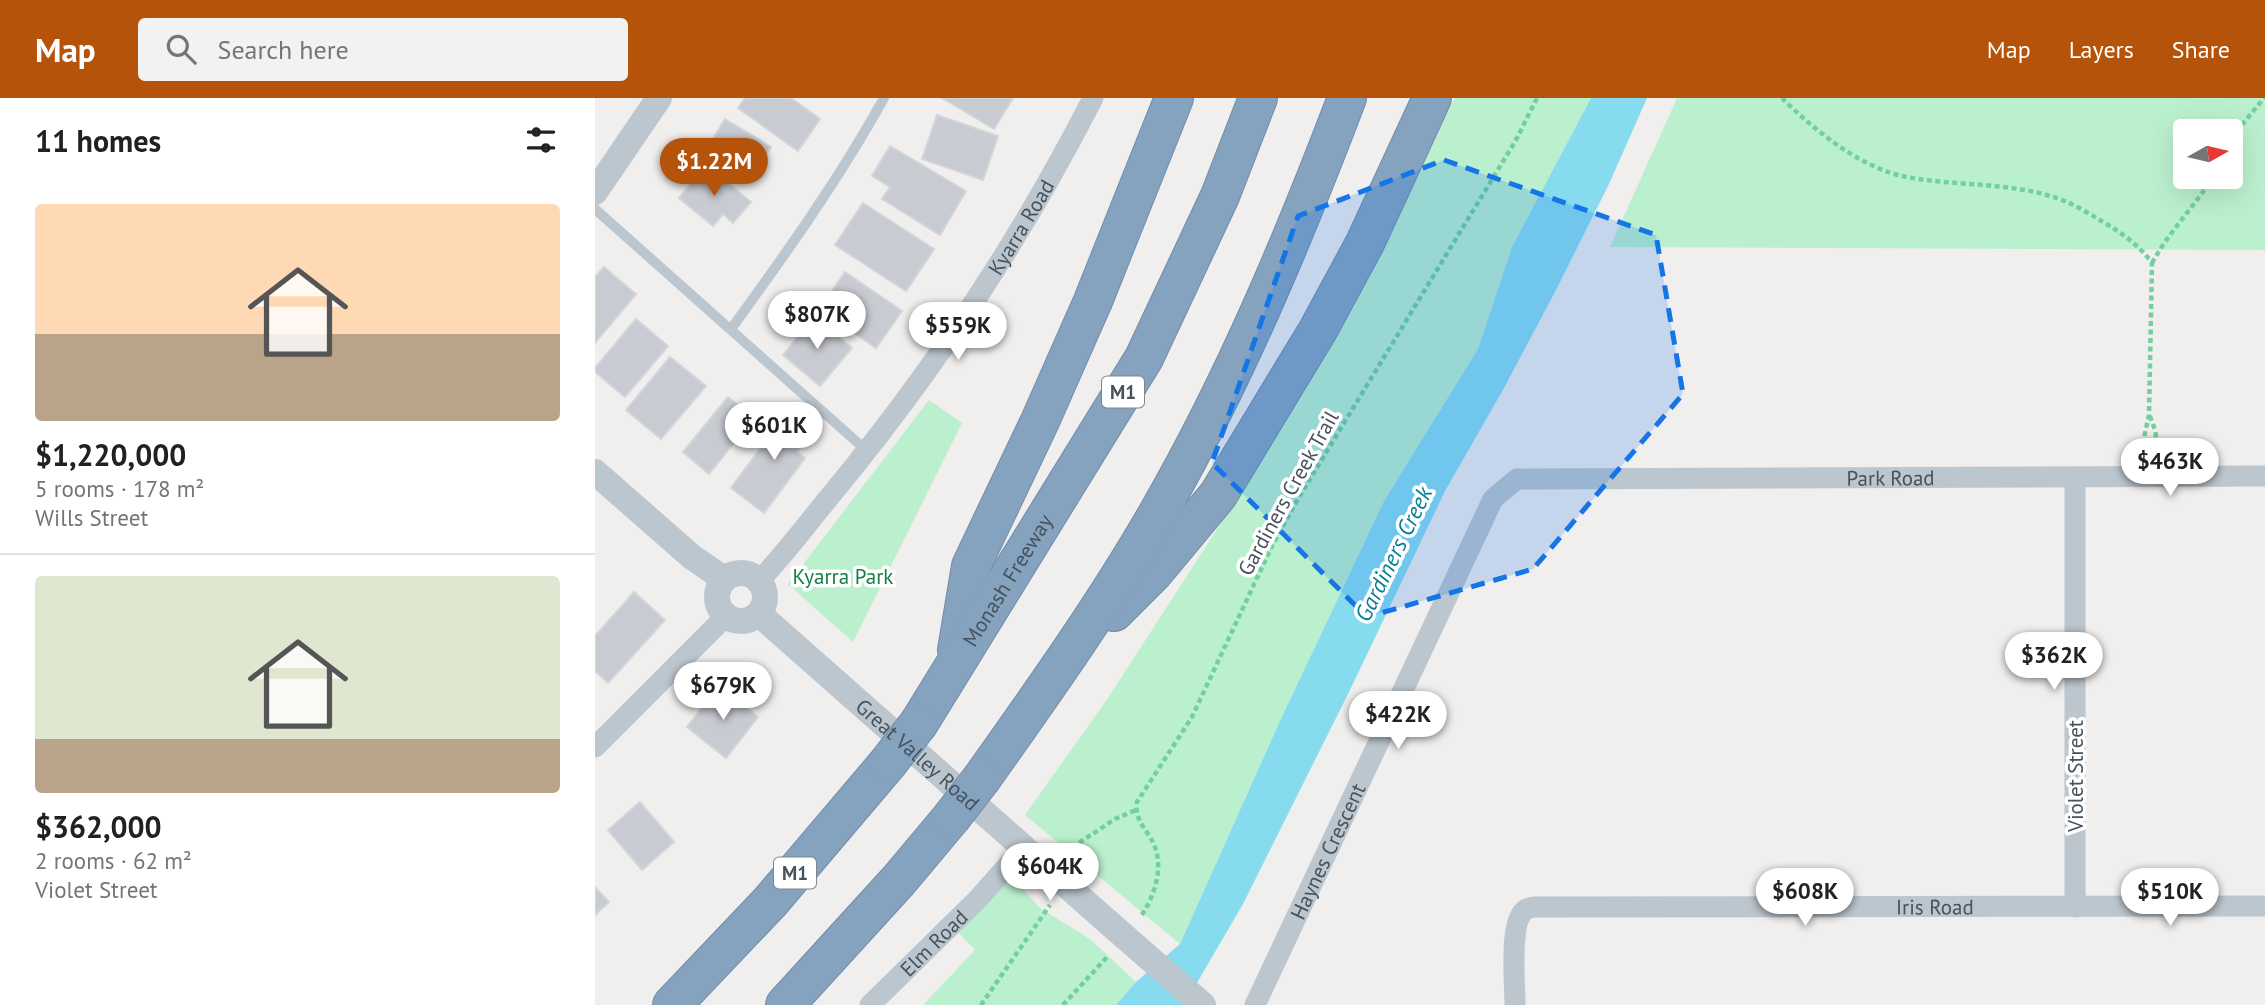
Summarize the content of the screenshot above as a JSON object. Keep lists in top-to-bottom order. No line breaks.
{"streets":{"highway":["M1","Monash Freeway"],"street":["Kyarra Road","Park Road","Great Valley Road","Violet Street","Haynes Crescent","Iris Road","Elm Road"],"path":["Gardiners Creek Trail"]},"crossings":[["Kyarra Road","Great Valley Road"],["Park Road","Violet Street"],["Park Road","Haynes Crescent"],["Great Valley Road","Elm Road"],["Violet Street","Iris Road"]],"water":["Gardiners Creek"],"parks":["Kyarra Park"],"north":"right","page":{"header":"Map","search":"Search here","nav":["Map","Layers","Share"],"heading":"11 homes","price":["$1.22M","$807K","$559K","$601K","$463K","$362K","$679K","$422K","$604K","$608K","$510K"],"list":[{"name":"$1,220,000","note":"5 rooms · 178 m² · Wills Street"},{"name":"$362,000","note":"2 rooms · 62 m² · Violet Street"}]}}
